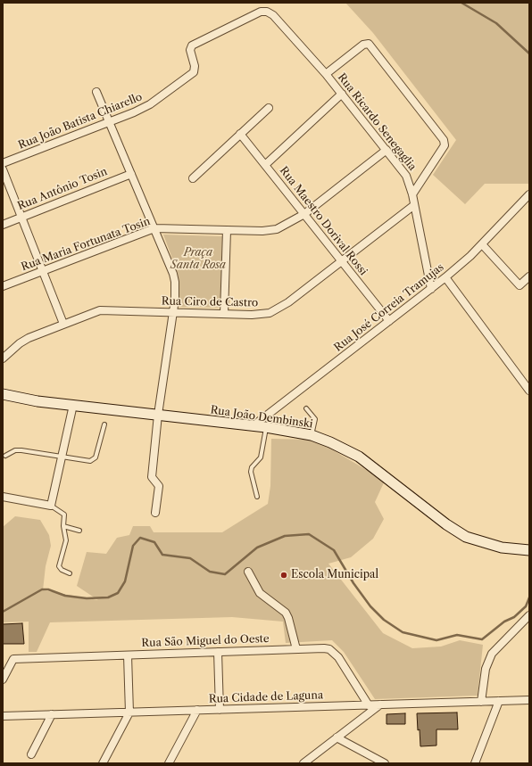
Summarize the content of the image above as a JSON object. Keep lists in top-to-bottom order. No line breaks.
{"streets":{"main road":["Rua João Dembinski"],"street":["Rua João Batista Chiarello","Rua Ricardo Senegaglia","Rua Antônio Tosin","Rua Maestro Dorival Rossi","Rua Maria Fortunata Tosin","Rua Ciro de Castro","Rua José Correia Tramujas","Rua São Miguel do Oeste","Rua Cidade de Laguna"]},"crossings":[["Rua João Batista Chiarello","Rua Ricardo Senegaglia"],["Rua Ricardo Senegaglia","Rua Maria Fortunata Tosin"],["Rua Ricardo Senegaglia","Rua Ciro de Castro"],["Rua Ricardo Senegaglia","Rua José Correia Tramujas"],["Rua Maestro Dorival Rossi","Rua Maria Fortunata Tosin"],["Rua Maestro Dorival Rossi","Rua Ciro de Castro"],["Rua Maestro Dorival Rossi","Rua José Correia Tramujas"],["Rua José Correia Tramujas","Rua João Dembinski"],["Rua São Miguel do Oeste","Rua Cidade de Laguna"]],"parks":["Praça Santa Rosa"],"places":["Escola Municipal"]}
